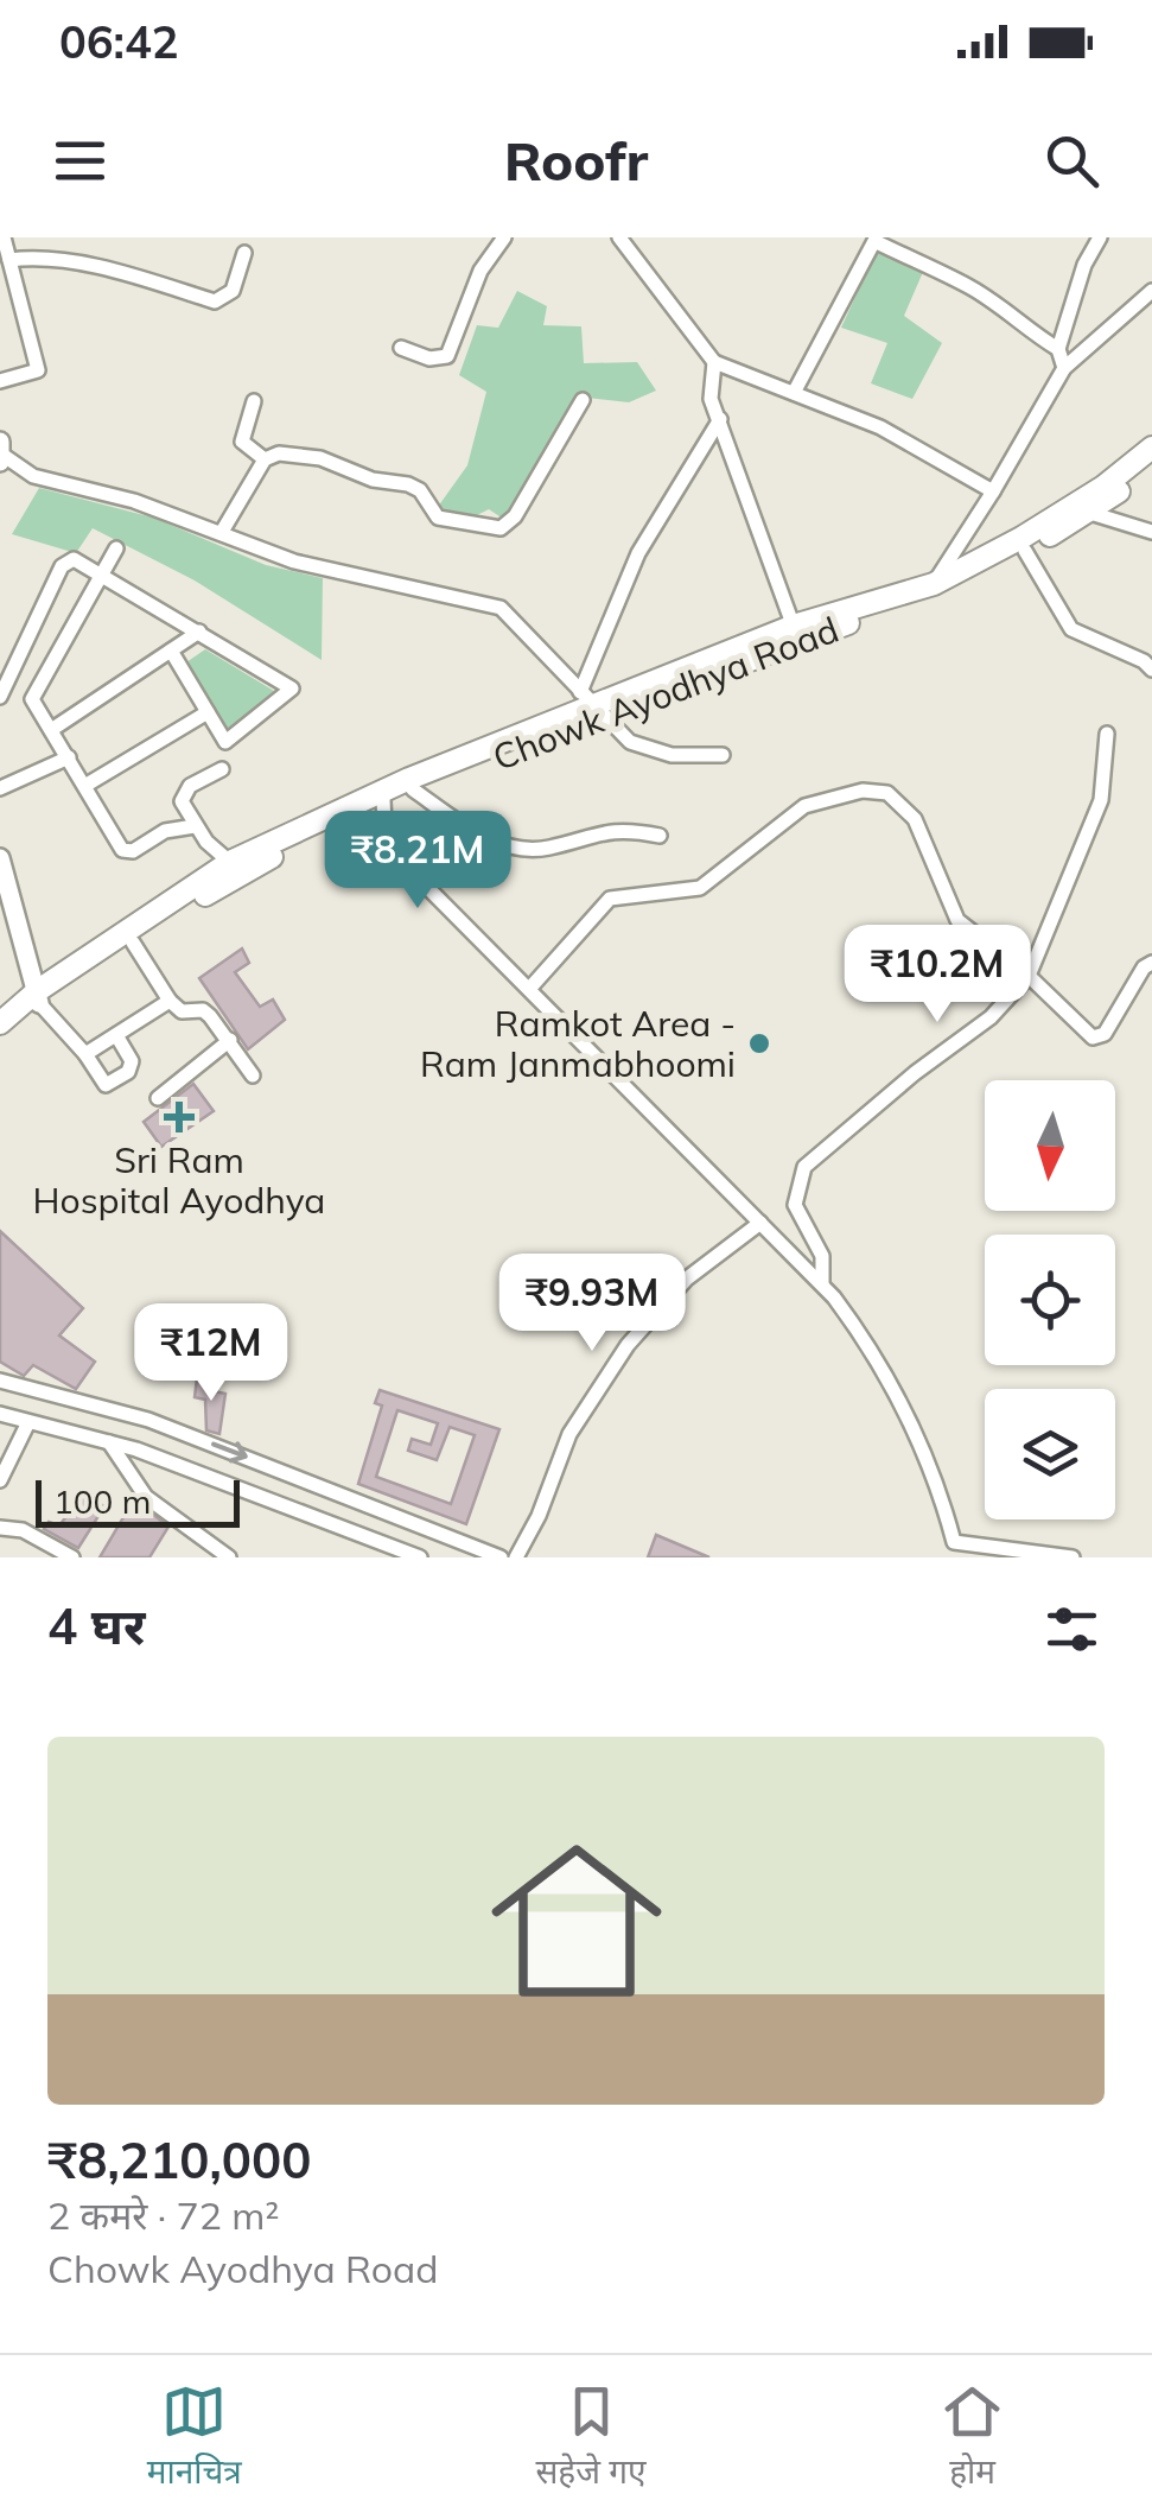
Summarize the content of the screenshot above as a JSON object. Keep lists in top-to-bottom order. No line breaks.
{"streets":{"main road":["Chowk Ayodhya Road"]},"places":{"other":["Ramkot Area - Ram Janmabhoomi"],"health":["Sri Ram Hospital Ayodhya"]},"scale_bar":"100 m","north":"bottom","page":{"status":"06:42","header":"Roofr","price":["₹8.21M","₹10.2M","₹9.93M","₹12M"],"scale":"100 m","heading":"4 घर","list":[{"name":"₹8,210,000","note":"2 कमरे · 72 m² · Chowk Ayodhya Road"}],"tabs":["मानचित्र","सहेजे गए","होम"]}}
